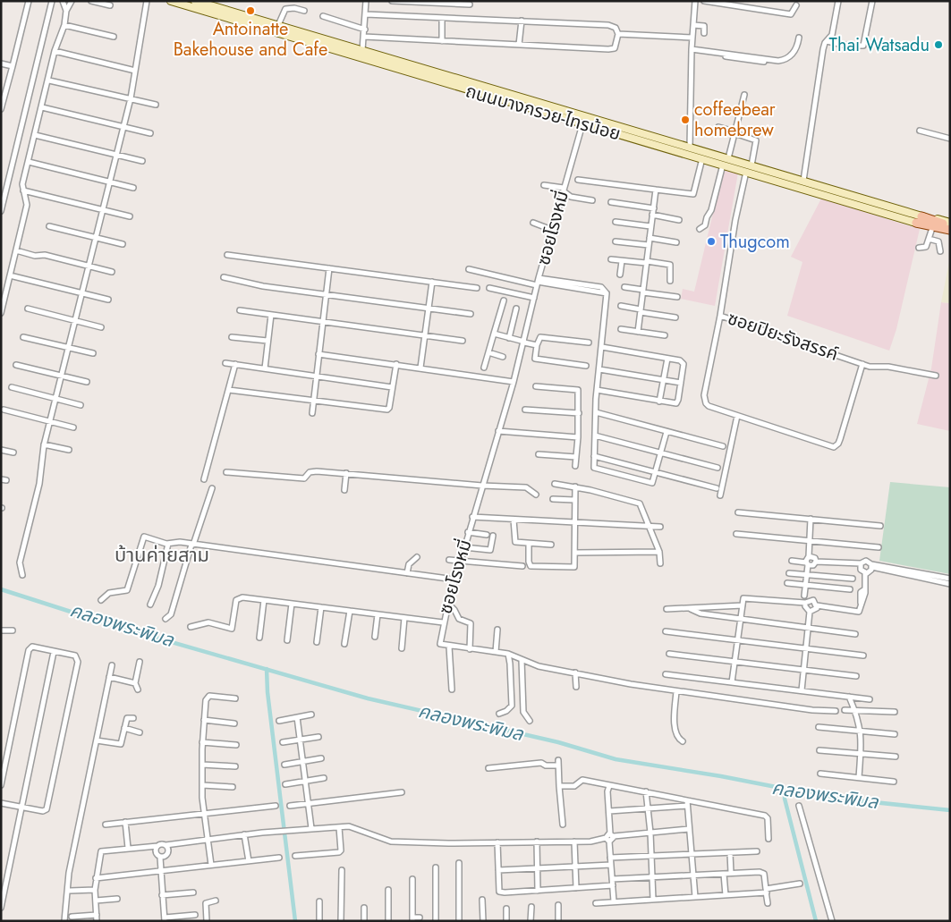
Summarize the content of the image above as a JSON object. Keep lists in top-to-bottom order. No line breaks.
{"streets":{"main road":["ถนนบางกรวย-ไทรน้อย"],"street":["ซอยโรงหมี่","ซอยปิยะรังสรรค์"]},"crossings":[["ถนนบางกรวย-ไทรน้อย","ซอยโรงหมี่"],["ถนนบางกรวย-ไทรน้อย","ซอยปิยะรังสรรค์"]],"districts":["บ้านค่ายสาม"],"water":["คลองพระพิมล"],"places":["Antoinatte Bakehouse and Cafe","Thai Watsadu","coffeebear homebrew","Thugcom"]}
